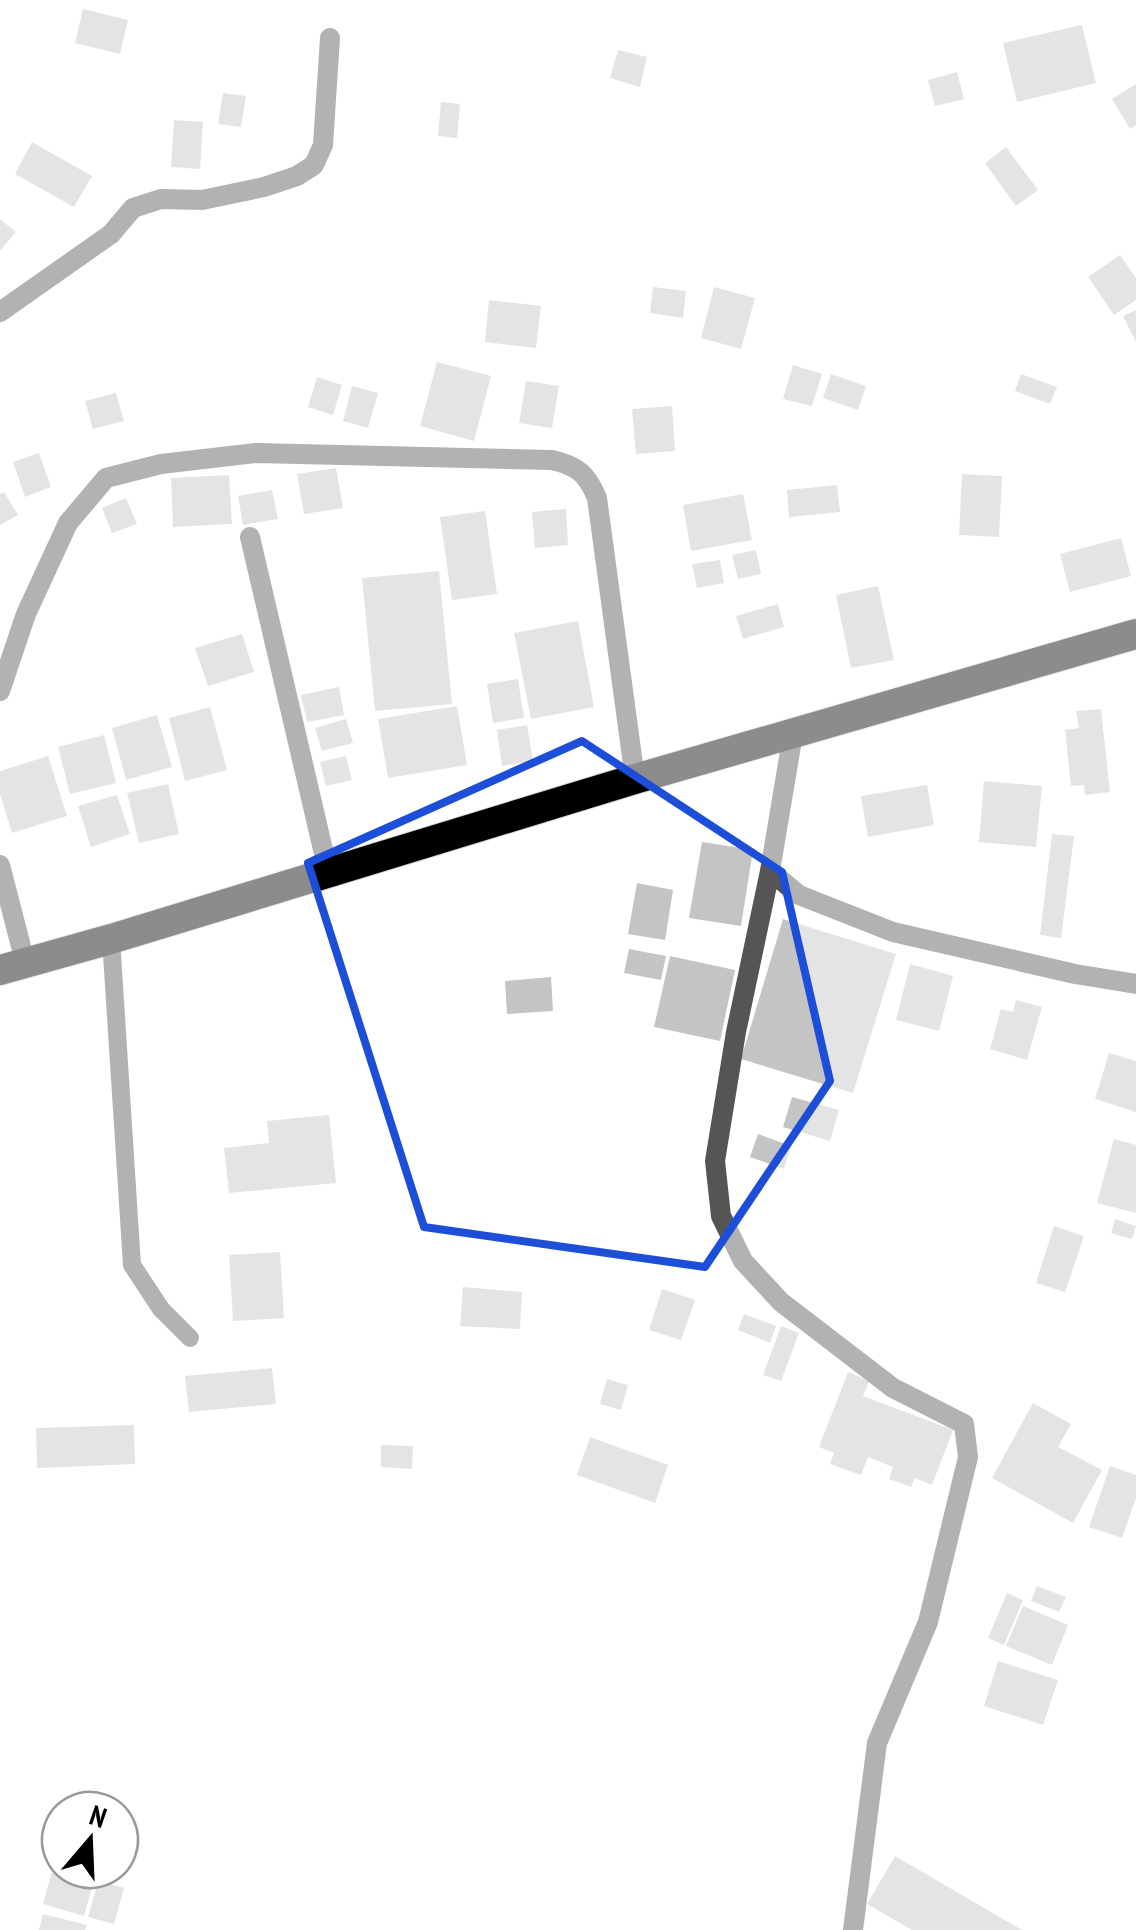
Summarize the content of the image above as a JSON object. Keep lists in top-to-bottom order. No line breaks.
{"north":"top"}
